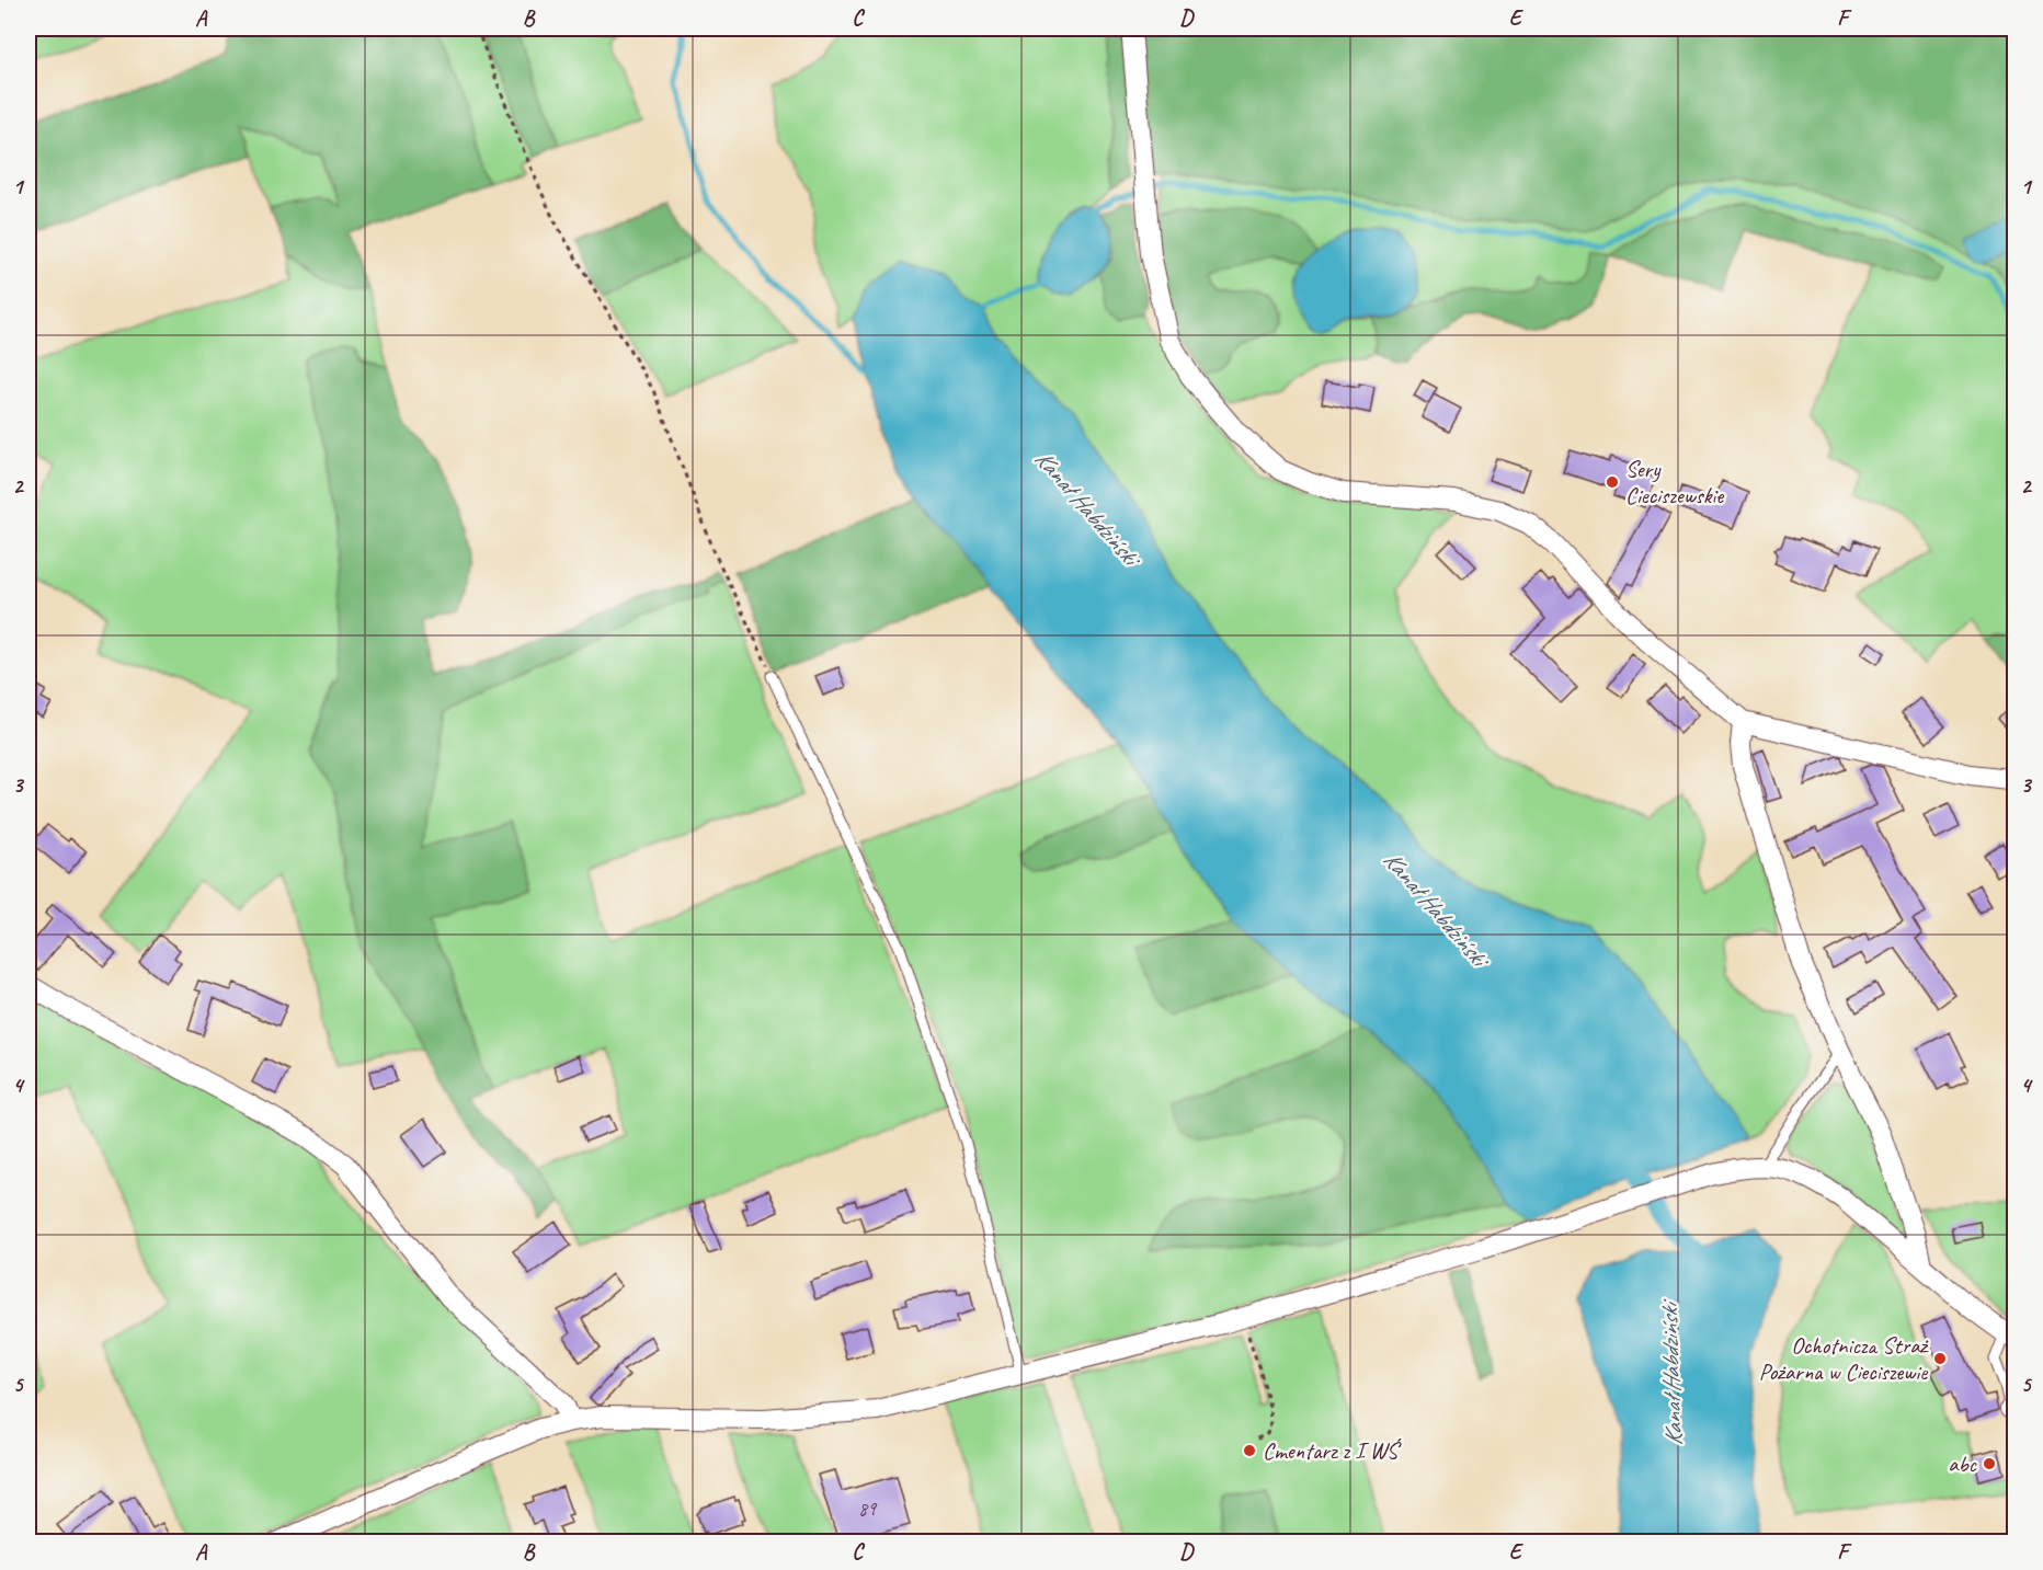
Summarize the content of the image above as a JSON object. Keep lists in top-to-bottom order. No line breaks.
{"water":["Kanał Habdziński"],"places":["Sery Cieciszewskie","Ochotnicza Straż Pożarna w Cieciszewie","Cmentarz z I WŚ","abc"],"house_numbers":["89"],"grid":{"columns":["A","B","C","D","E","F"],"rows":["1","2","3","4","5"]}}
